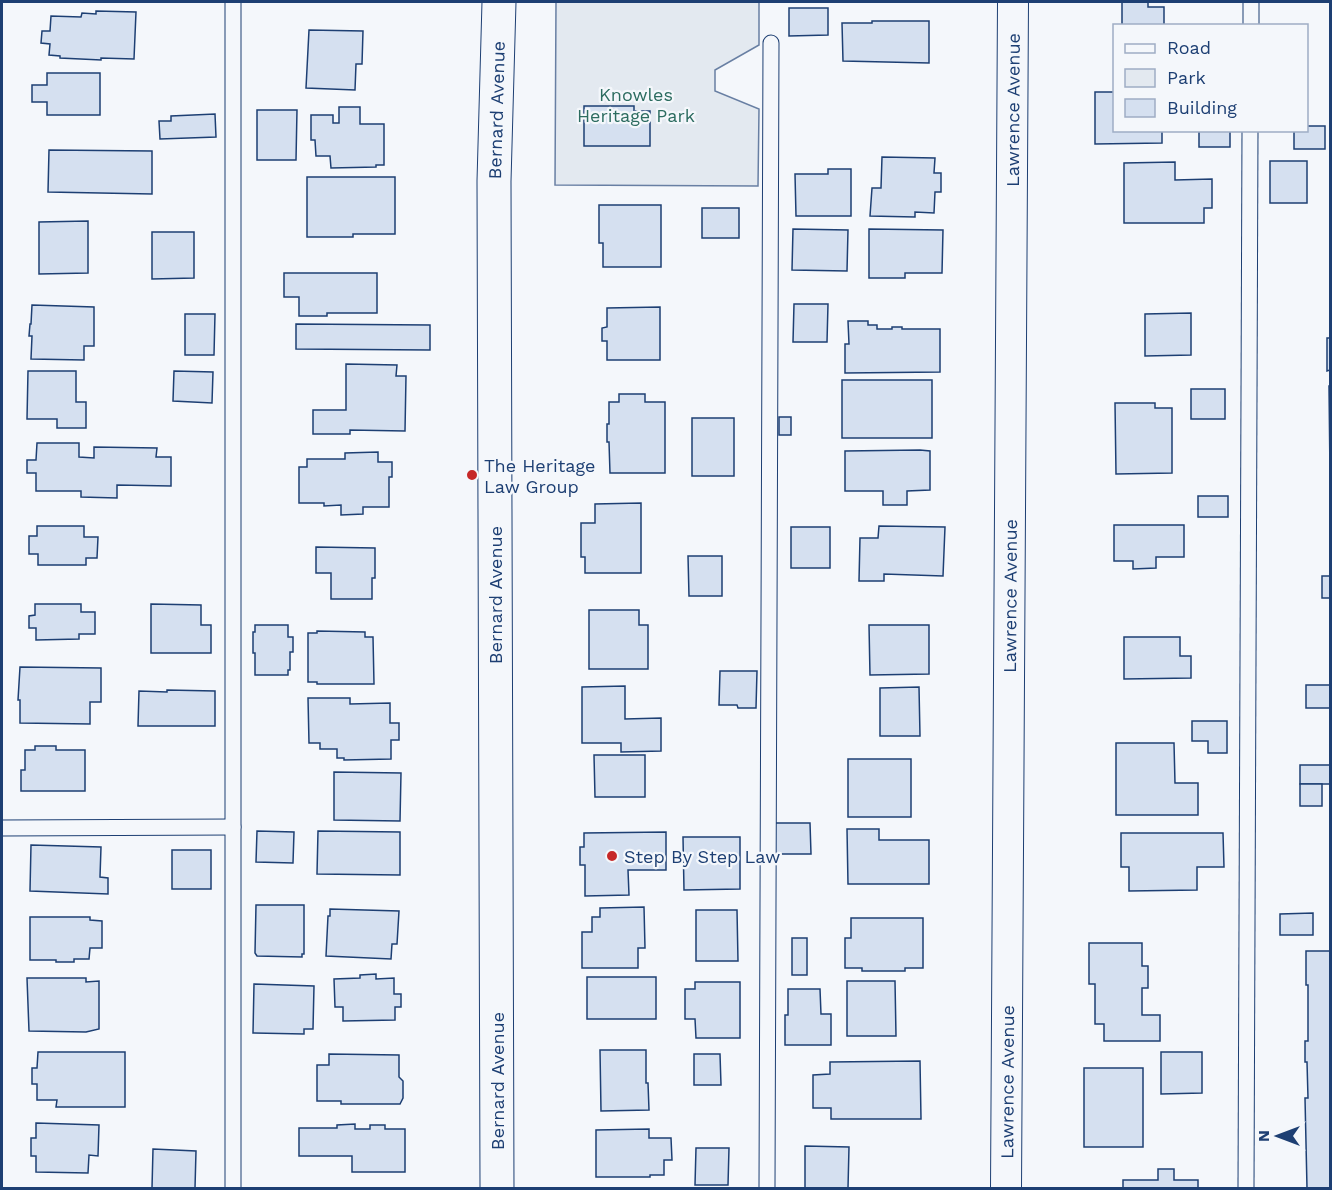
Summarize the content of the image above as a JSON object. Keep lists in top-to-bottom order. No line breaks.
{"streets":{"street":["Bernard Avenue","Lawrence Avenue"]},"parks":["Knowles Heritage Park"],"places":["The Heritage Law Group","Step By Step Law"],"legend":["Road","Park","Building"],"north":"left"}
